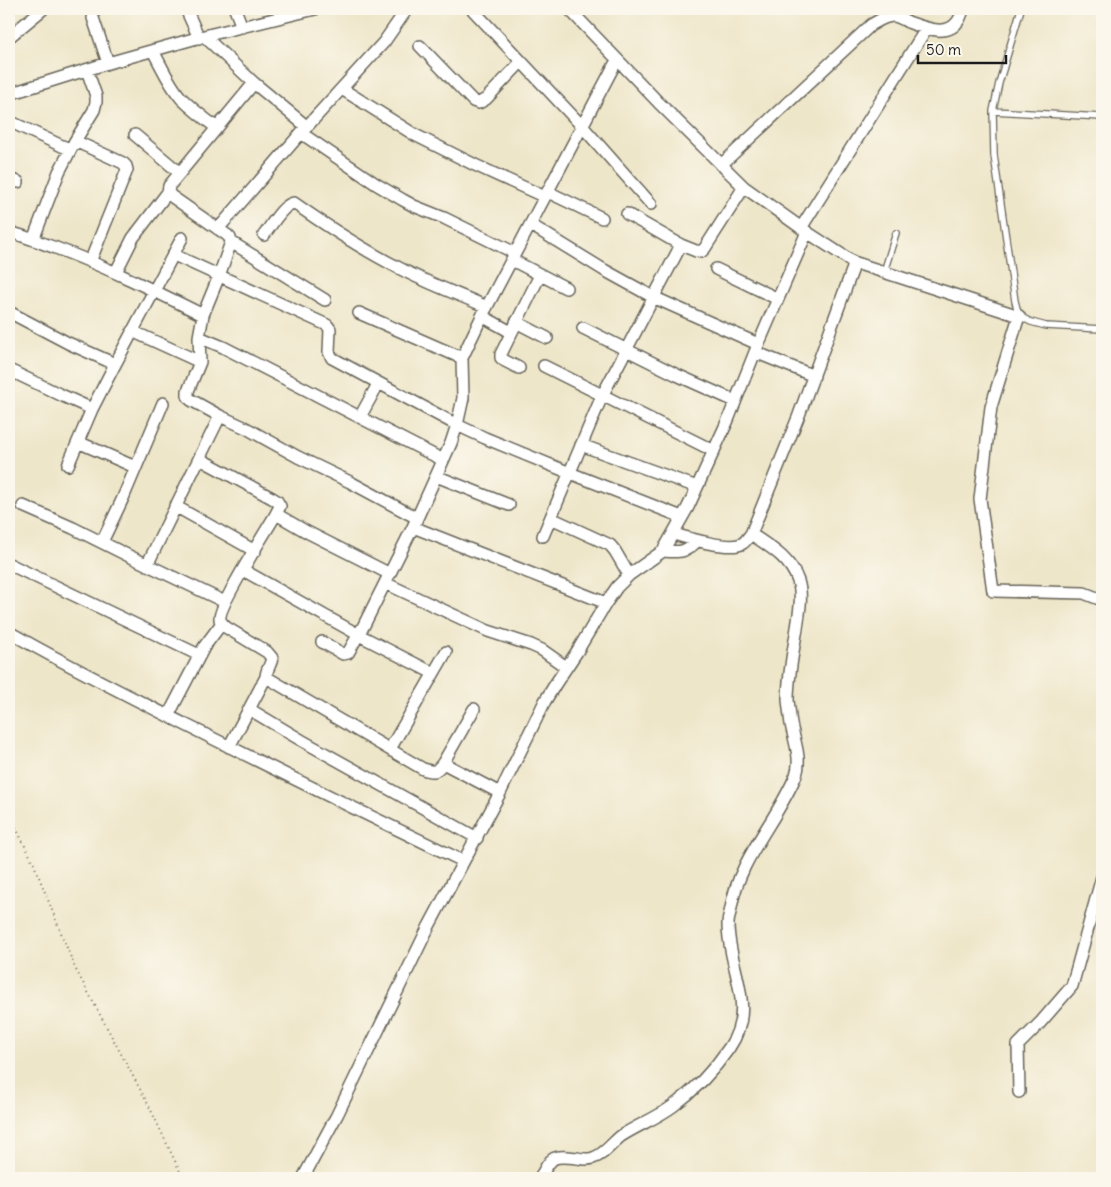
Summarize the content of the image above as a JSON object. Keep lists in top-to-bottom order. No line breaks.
{"scale_bar":"50 m"}
